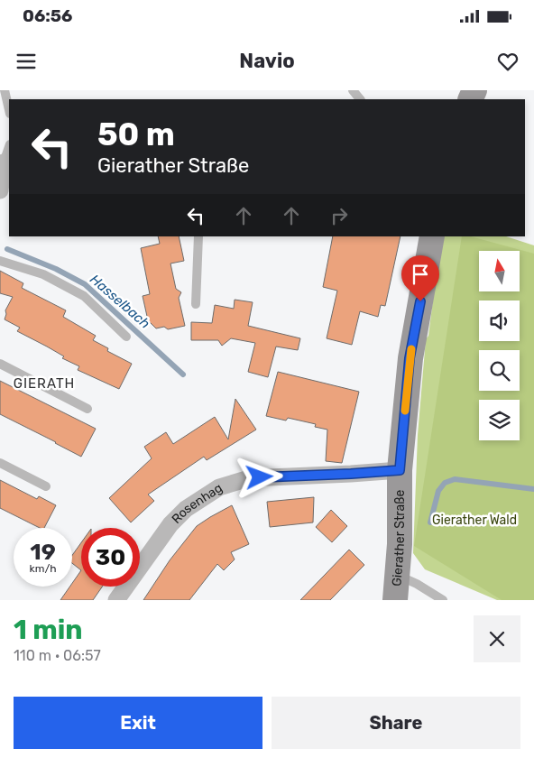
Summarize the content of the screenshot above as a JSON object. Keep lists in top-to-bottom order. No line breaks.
{"streets":{"street":["Rosenhag","Gierather Straße"]},"crossings":[["Rosenhag","Gierather Straße"]],"districts":["GIERATH"],"water":["Hasselbach"],"parks":["Gierather Wald"],"north":"top","page":{"status":"06:56","header":"Navio","turn":["50 m","Gierather Straße"],"speed":"19 km/h","limit":"30","heading":["1 min","110 m · 06:57"],"buttons":["Exit","Share"]}}
